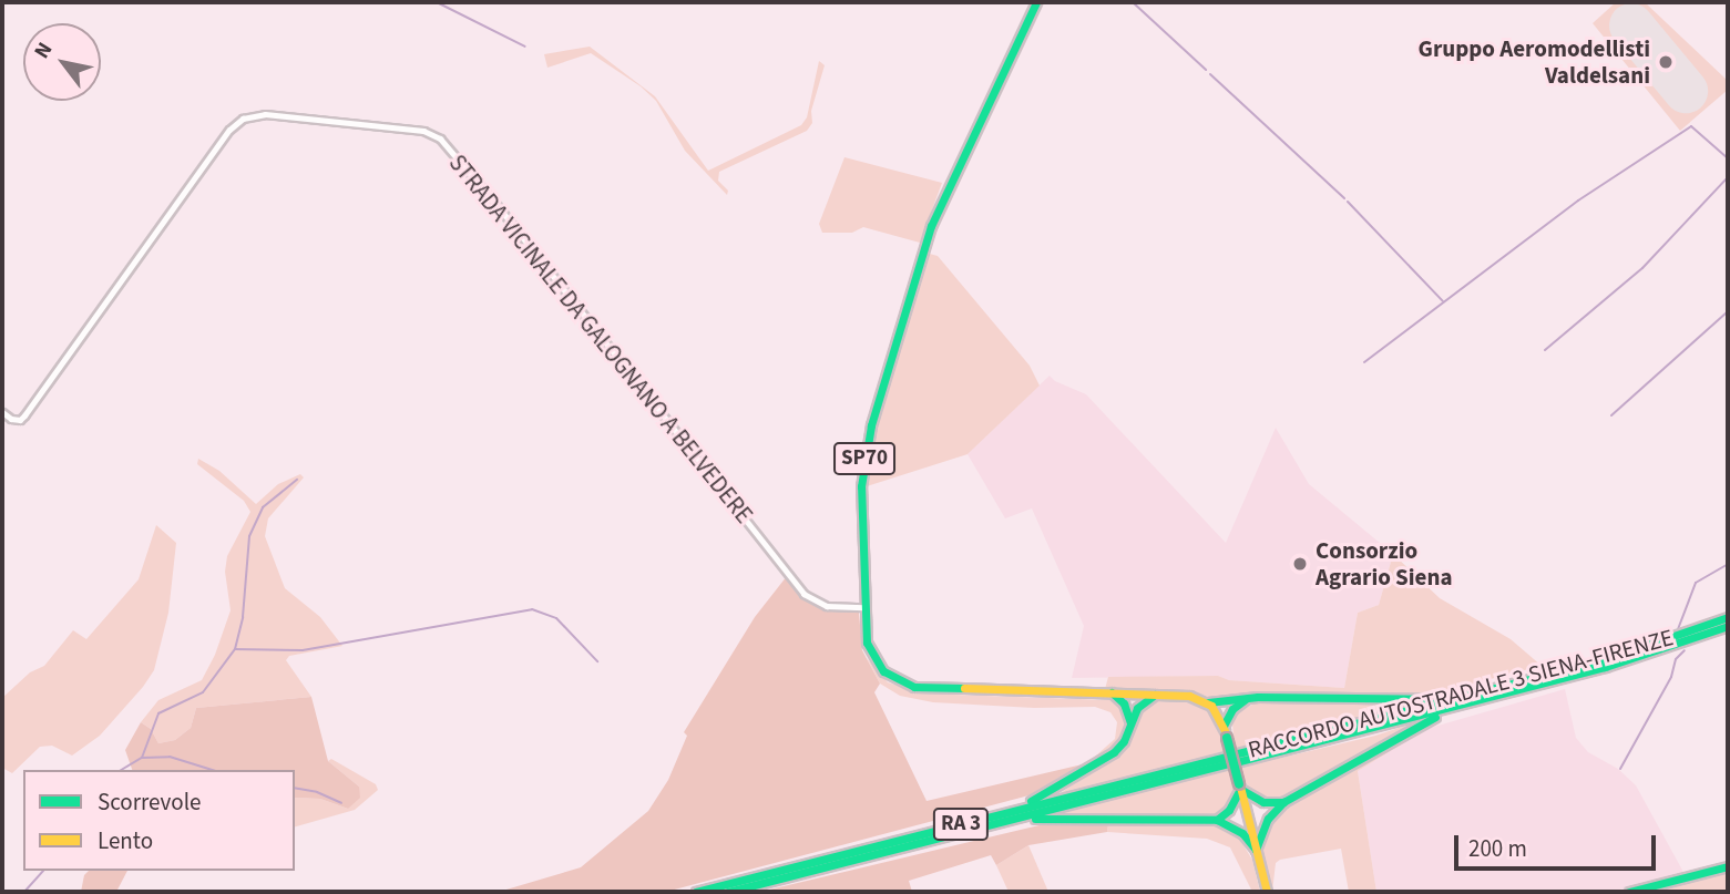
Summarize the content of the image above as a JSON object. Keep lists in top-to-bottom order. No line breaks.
{"streets":{"main road":["SP70","RACCORDO AUTOSTRADALE 3 SIENA-FIRENZE","RA 3"],"street":["STRADA VICINALE DA GALOGNANO A BELVEDERE"]},"crossings":[["STRADA VICINALE DA GALOGNANO A BELVEDERE","SP70"]],"places":["Gruppo Aeromodellisti Valdelsani","Consorzio Agrario Siena"],"legend":["Scorrevole","Lento"],"scale_bar":"200 m","north":"top left"}
